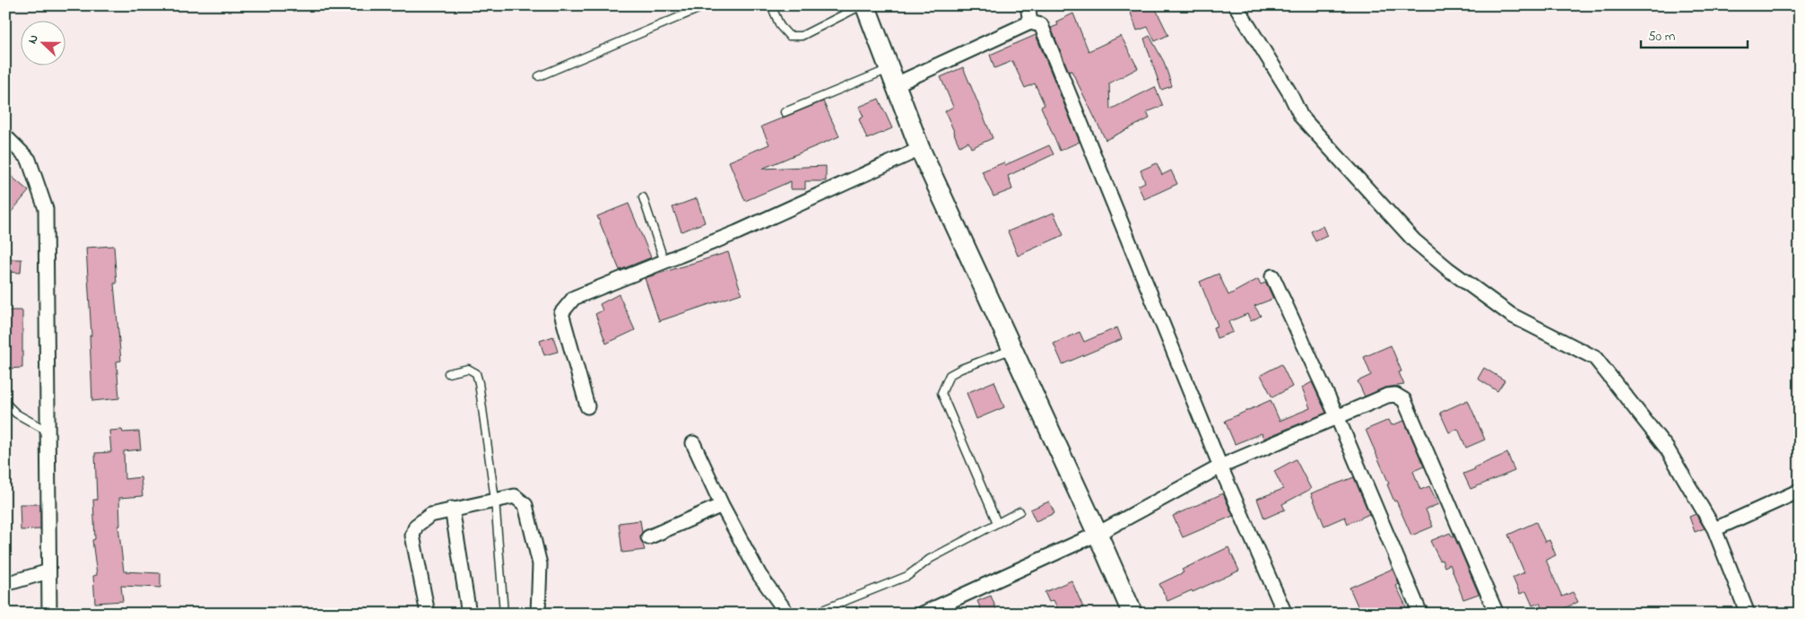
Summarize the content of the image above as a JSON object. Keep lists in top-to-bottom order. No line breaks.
{"scale_bar":"50 m","north":"left"}
